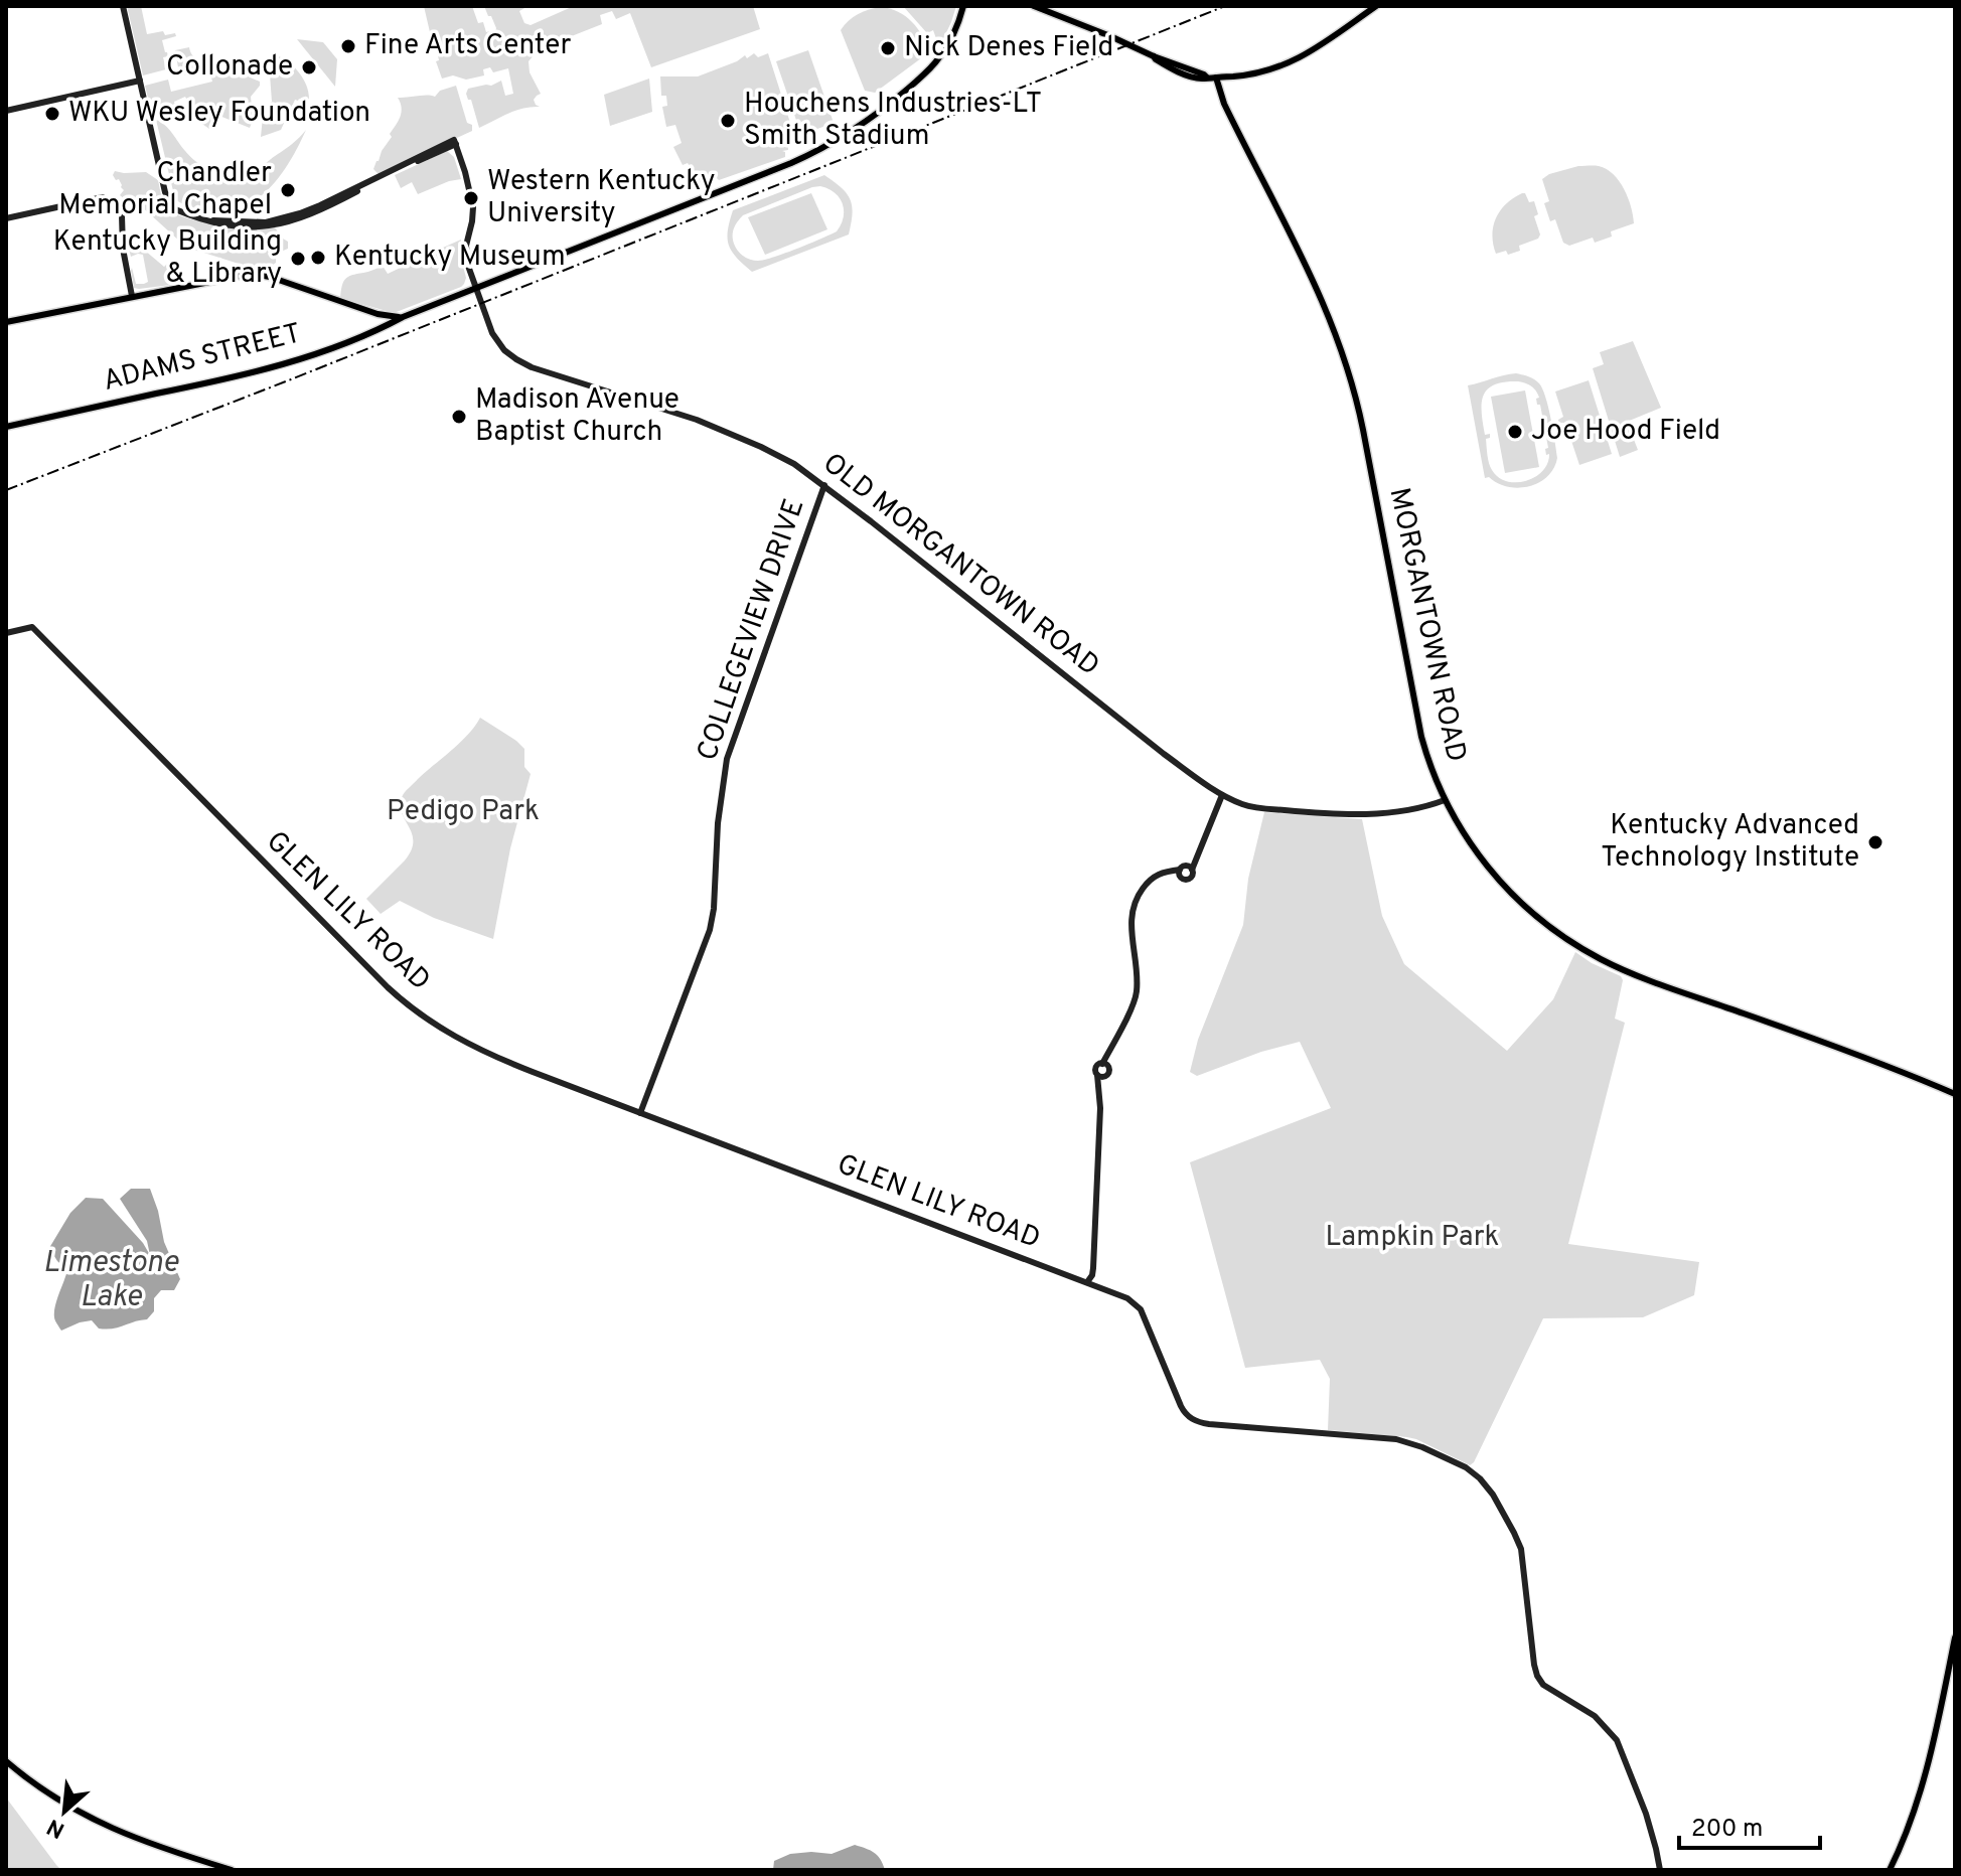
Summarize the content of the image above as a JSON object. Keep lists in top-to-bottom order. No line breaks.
{"streets":{"main road":["ADAMS STREET","MORGANTOWN ROAD"],"street":["OLD MORGANTOWN ROAD","COLLEGEVIEW DRIVE","GLEN LILY ROAD"]},"crossings":[["ADAMS STREET","OLD MORGANTOWN ROAD"],["OLD MORGANTOWN ROAD","MORGANTOWN ROAD"],["OLD MORGANTOWN ROAD","COLLEGEVIEW DRIVE"],["COLLEGEVIEW DRIVE","GLEN LILY ROAD"]],"water":["Limestone Lake"],"parks":["Pedigo Park","Lampkin Park"],"places":["Fine Arts Center","Nick Denes Field","Collonade","WKU Wesley Foundation","Houchens Industries-LT Smith Stadium","Chandler Memorial Chapel","Western Kentucky University","Kentucky Museum","Kentucky Building & Library","Madison Avenue Baptist Church","Joe Hood Field","Kentucky Advanced Technology Institute"],"scale_bar":"200 m","north":"bottom left"}
